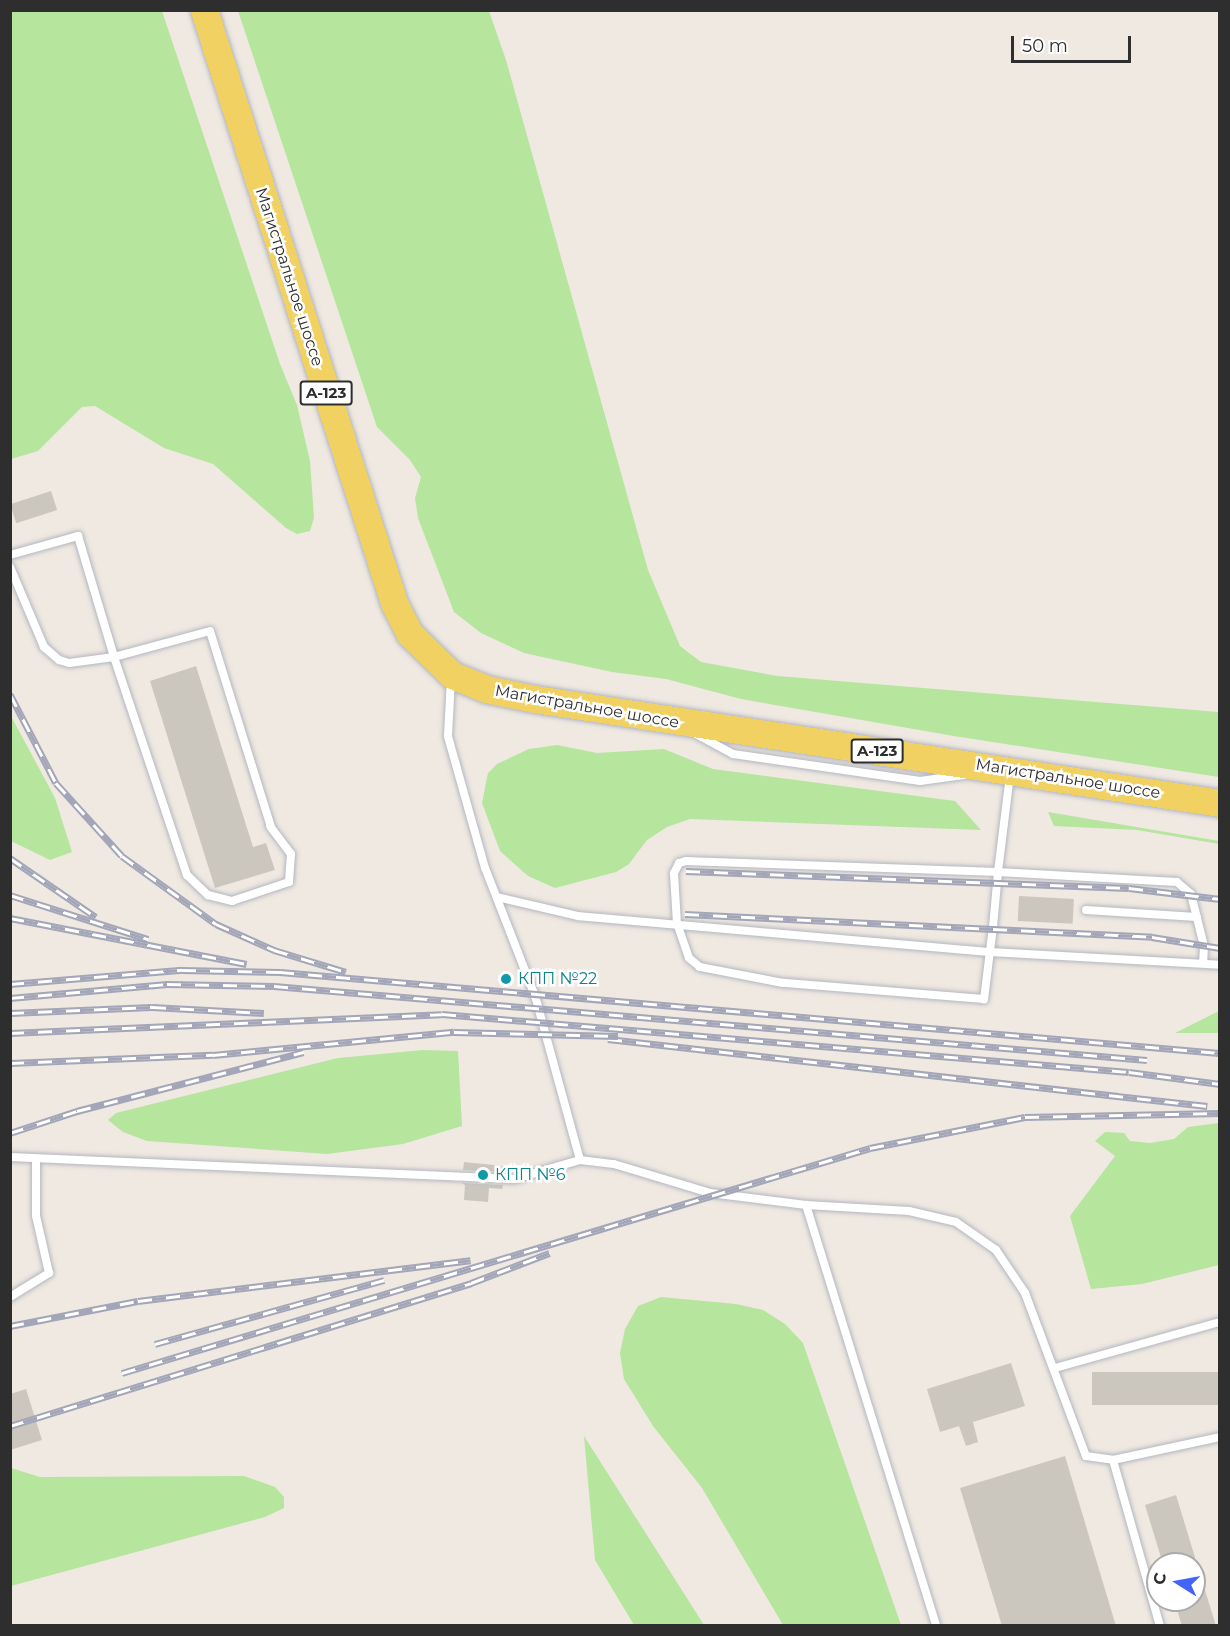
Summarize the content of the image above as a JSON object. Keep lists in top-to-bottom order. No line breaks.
{"streets":{"main road":["Магистральное шоссе","А-123"]},"places":["КПП №22","КПП №6"],"scale_bar":"50 m","north":"left"}
